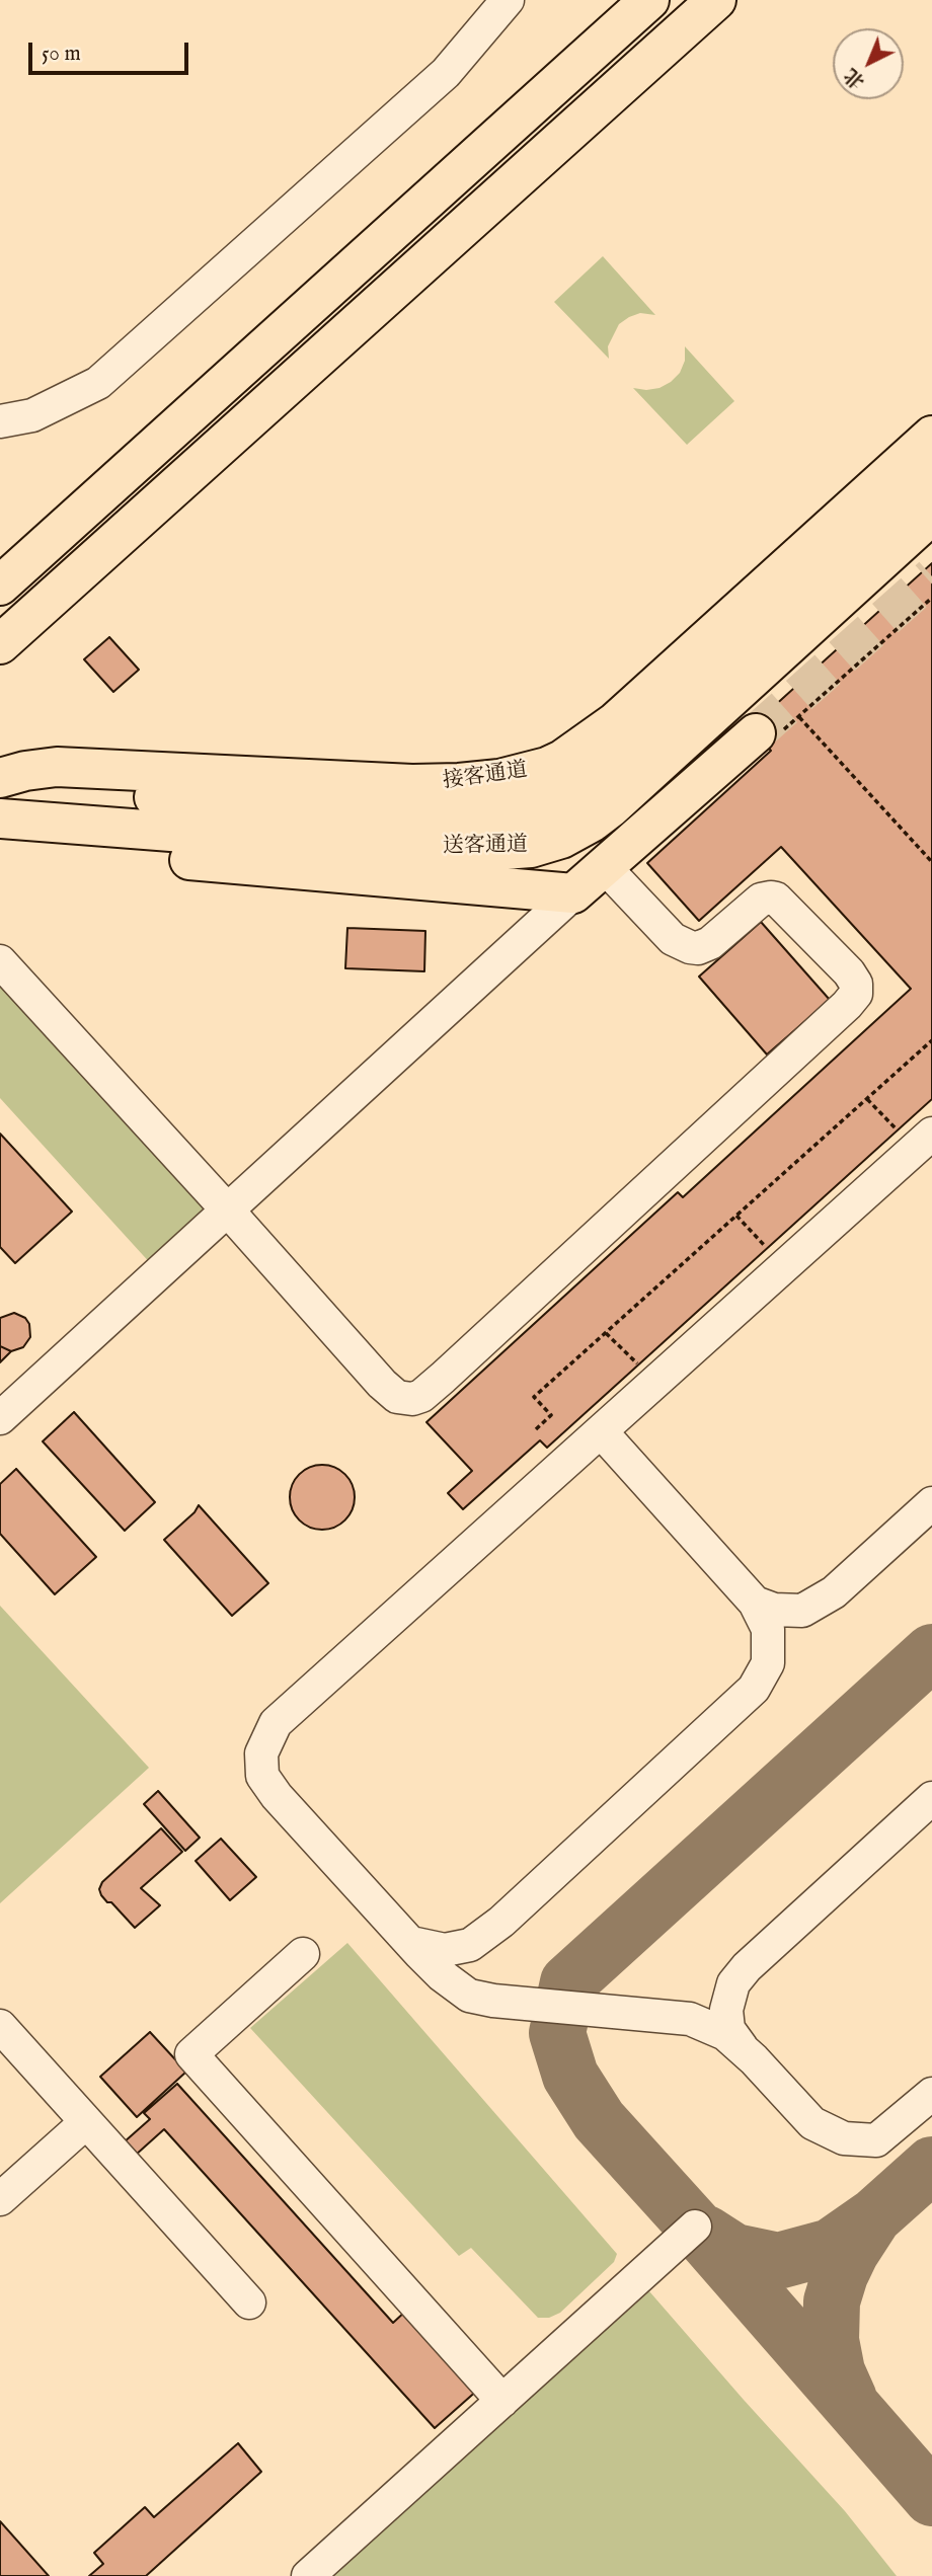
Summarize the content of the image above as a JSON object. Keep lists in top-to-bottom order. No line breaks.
{"streets":{"main road":["接客通道","送客通道"]},"scale_bar":"50 m","north":"bottom left"}
